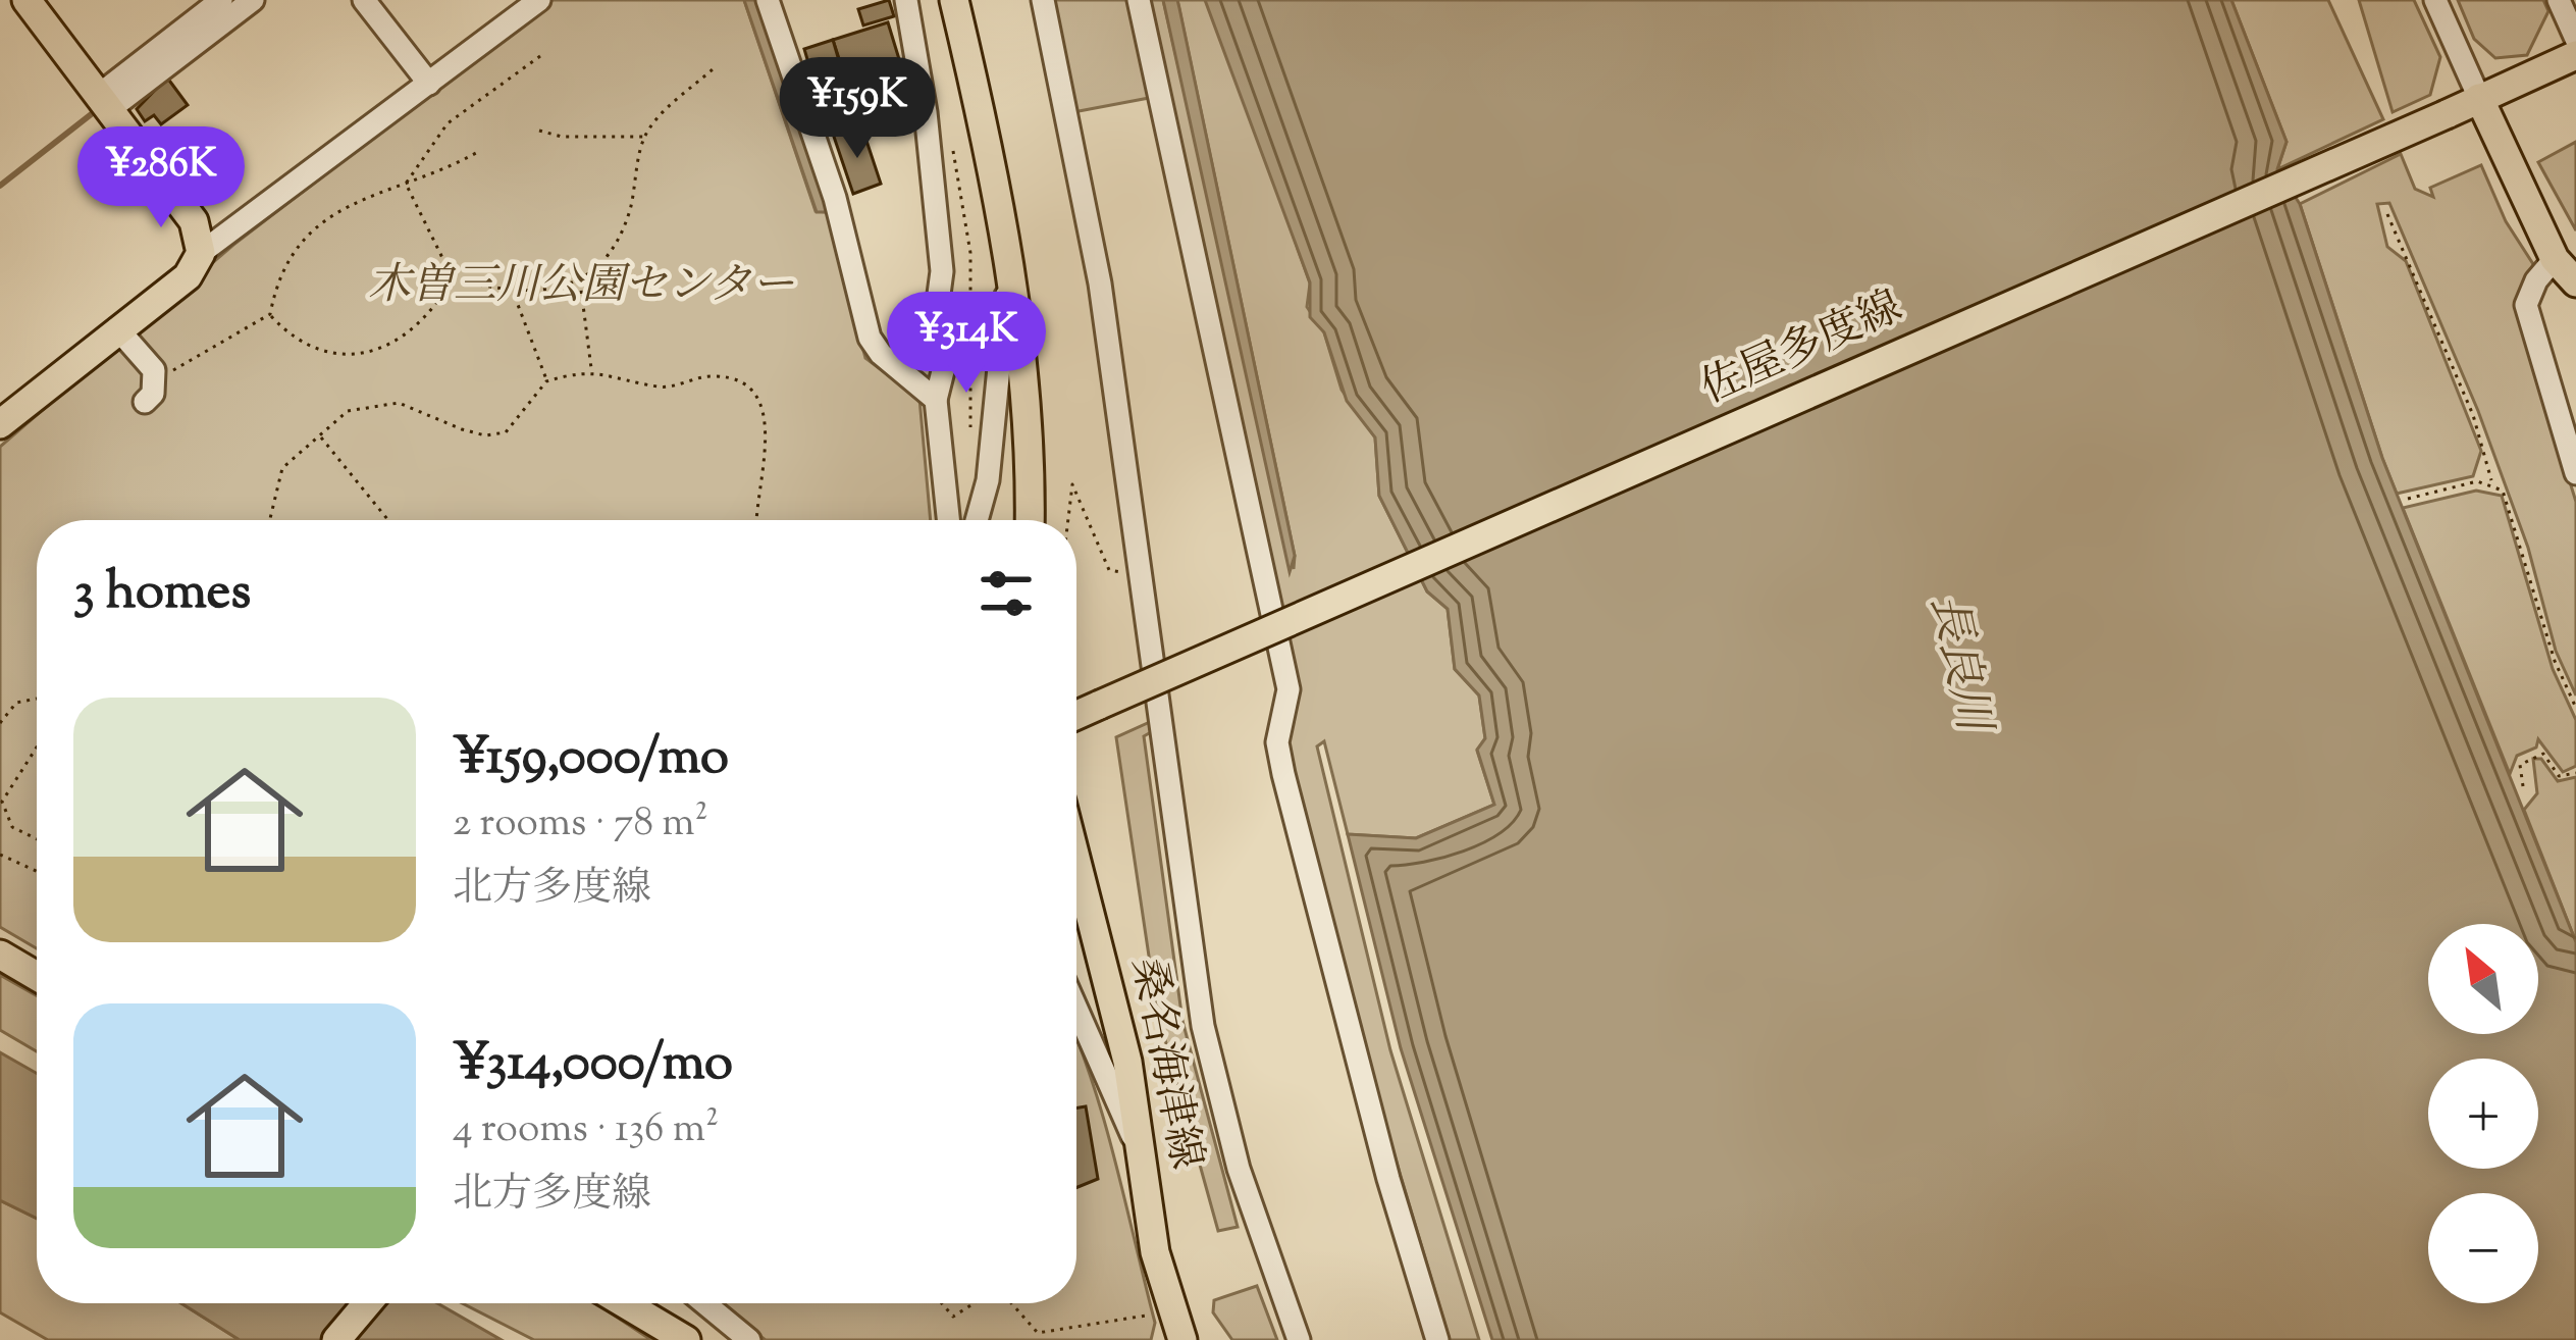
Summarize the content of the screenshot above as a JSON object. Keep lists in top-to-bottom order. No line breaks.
{"streets":{"main road":["佐屋多度線","桑名海津線"]},"water":["長良川"],"parks":["木曽三川公園センター"],"north":"top left","page":{"price":["¥159K","¥286K","¥314K"],"heading":"3 homes","list":[{"name":"¥159,000/mo","note":"2 rooms · 78 m² · 北方多度線"},{"name":"¥314,000/mo","note":"4 rooms · 136 m² · 北方多度線"}],"map_buttons":["+","−"]}}
